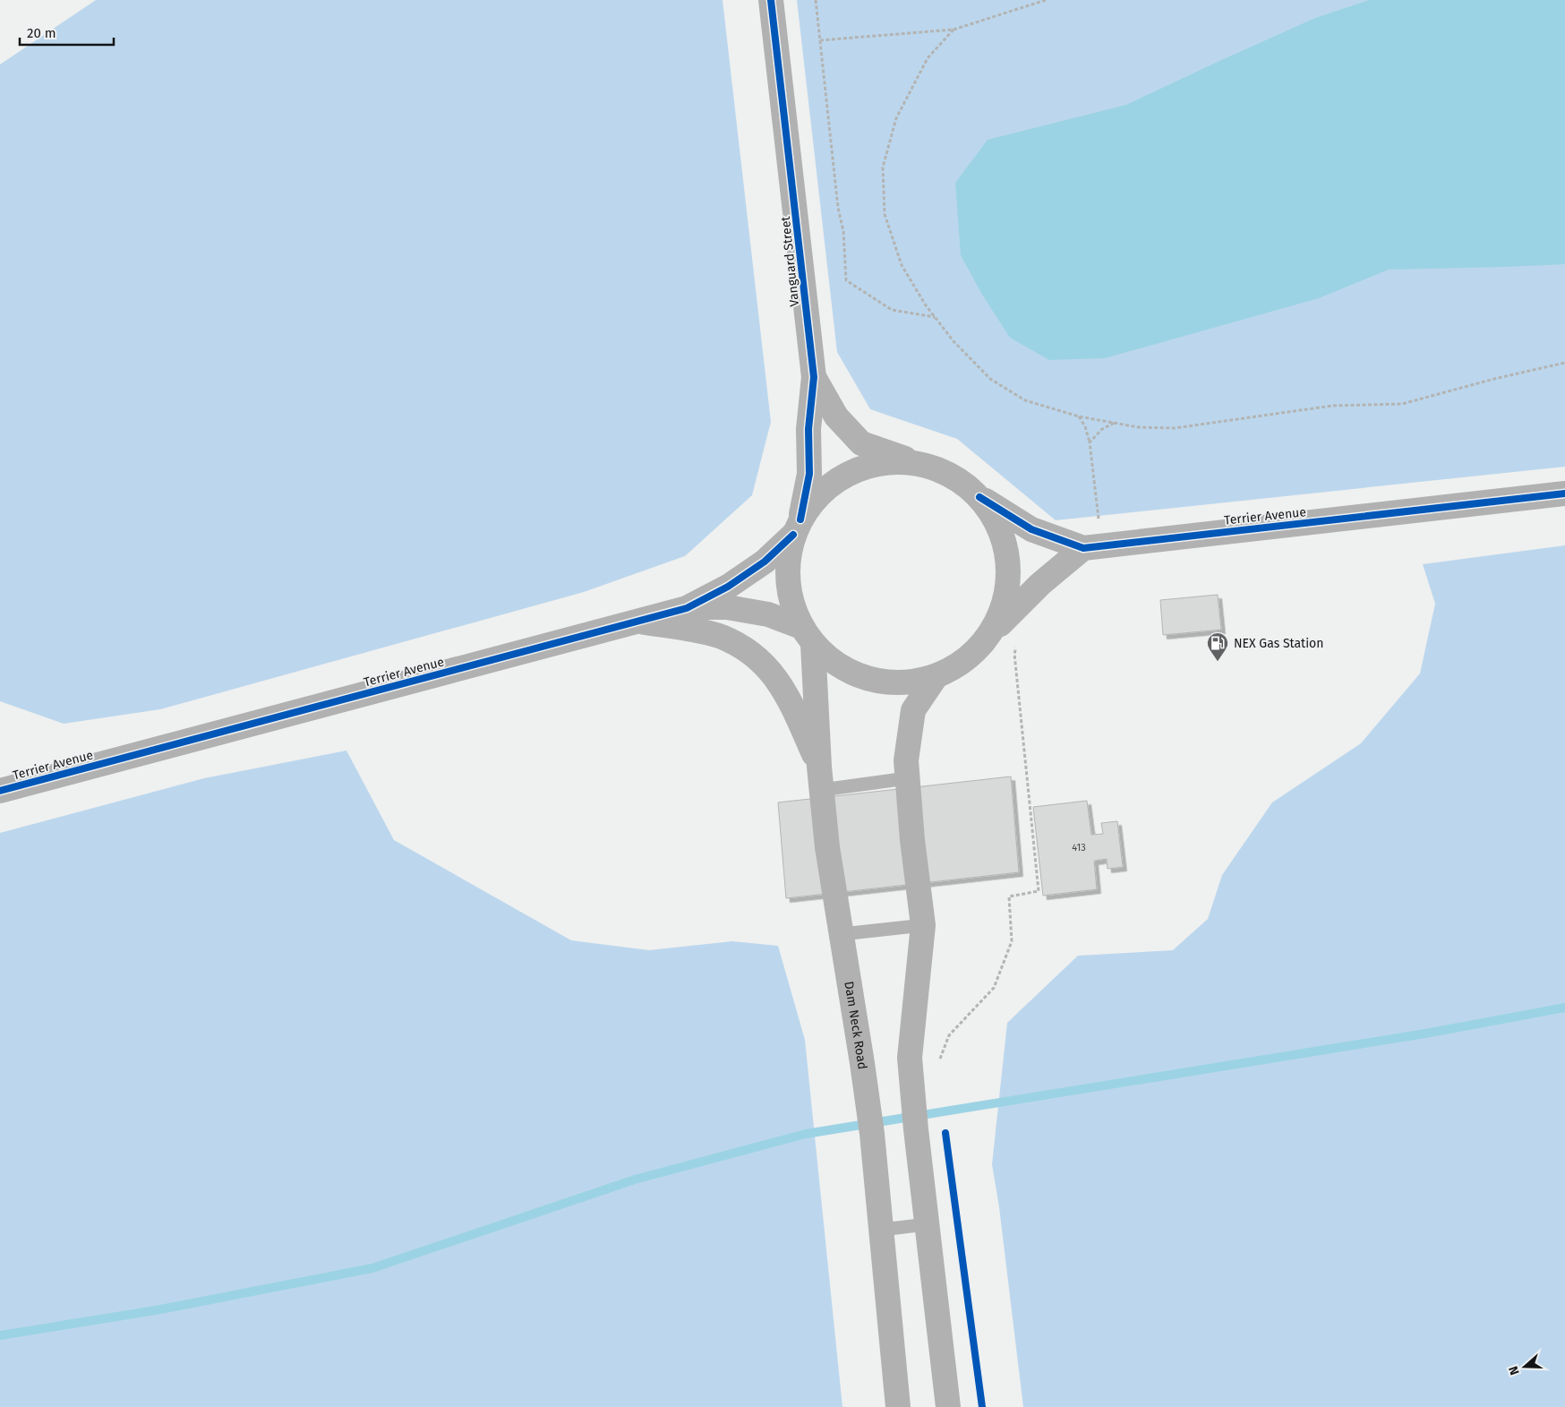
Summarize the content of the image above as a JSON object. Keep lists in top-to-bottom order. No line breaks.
{"streets":{"main road":["Vanguard Street","Terrier Avenue","Dam Neck Road"]},"crossings":[["Vanguard Street","Terrier Avenue"],["Vanguard Street","Dam Neck Road"],["Terrier Avenue","Dam Neck Road"]],"places":{"fuel station":["NEX Gas Station"]},"house_numbers":["413"],"scale_bar":"20 m","north":"left"}
